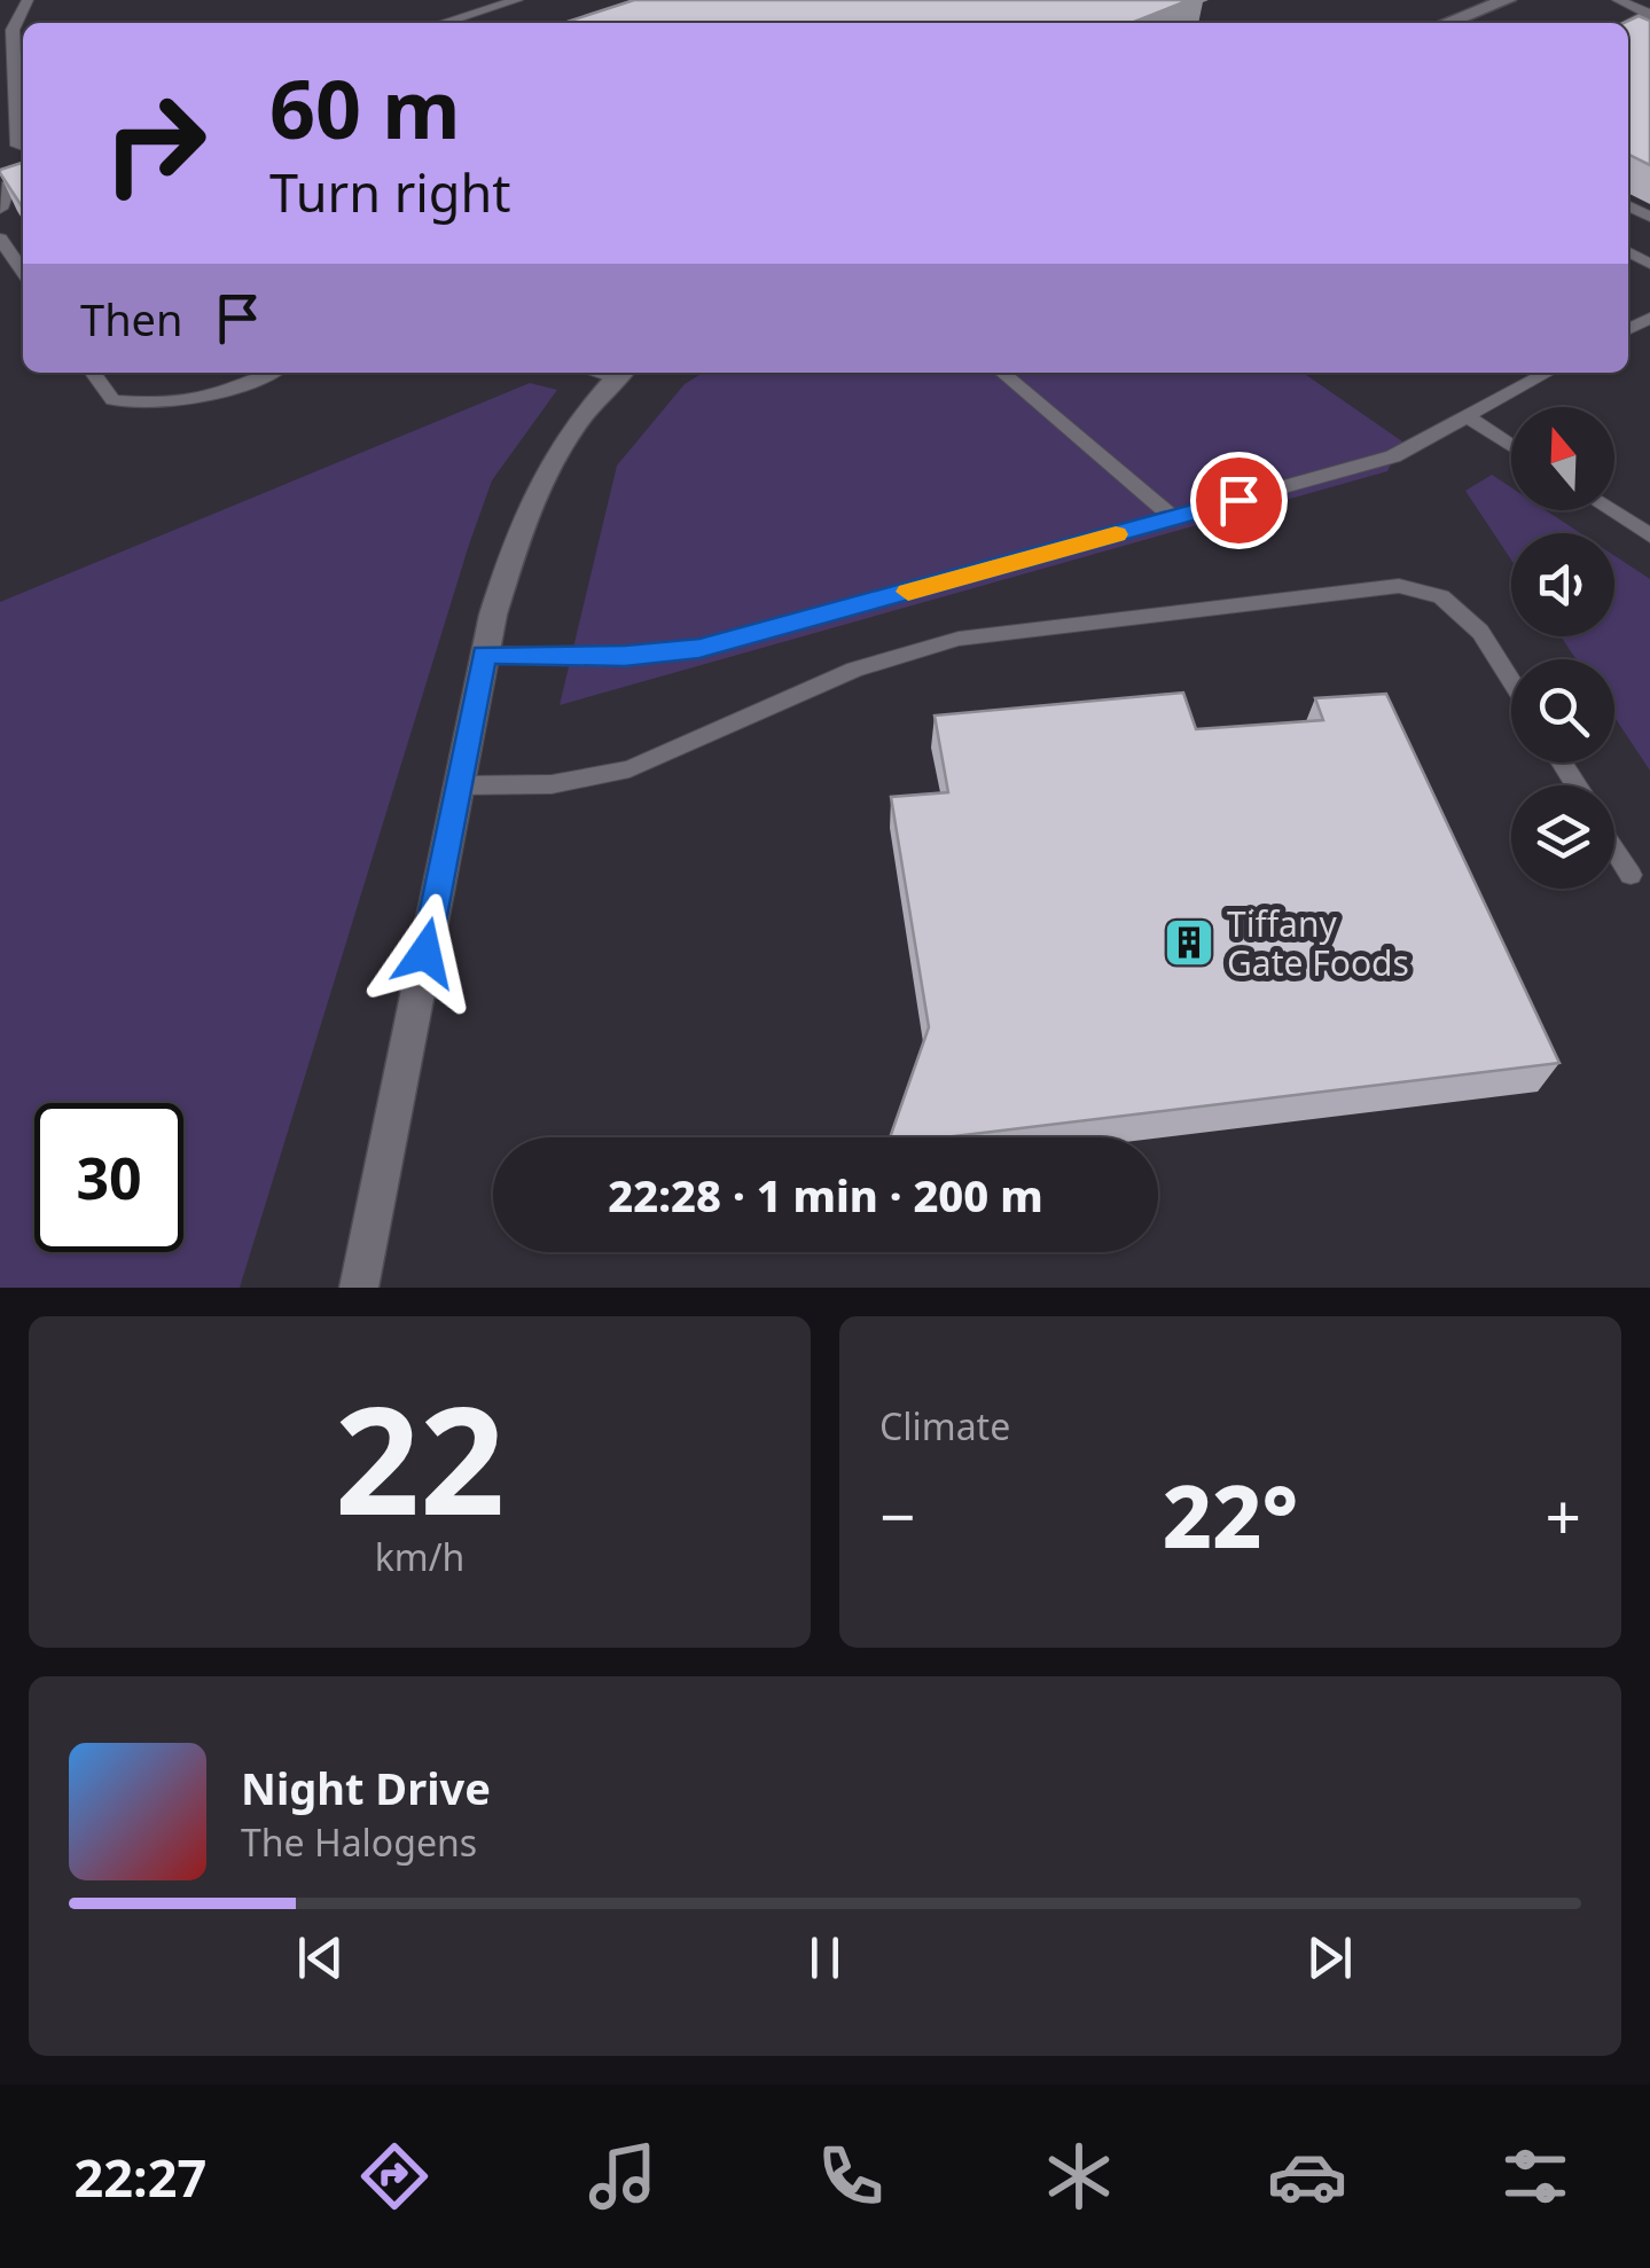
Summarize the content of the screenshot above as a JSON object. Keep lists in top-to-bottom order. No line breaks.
{"places":{"building":["Tiffany Gate Foods"]},"north":"top","page":{"turn":["60 m","Turn right"],"then":"Then","limit":"30","trip":"22:28 · 1 min · 200 m","tile":[["22","km/h"],"Climate"],"heat":["−","22°","+"],"song":["Night Drive","The Halogens"],"tabs":"22:27"}}
